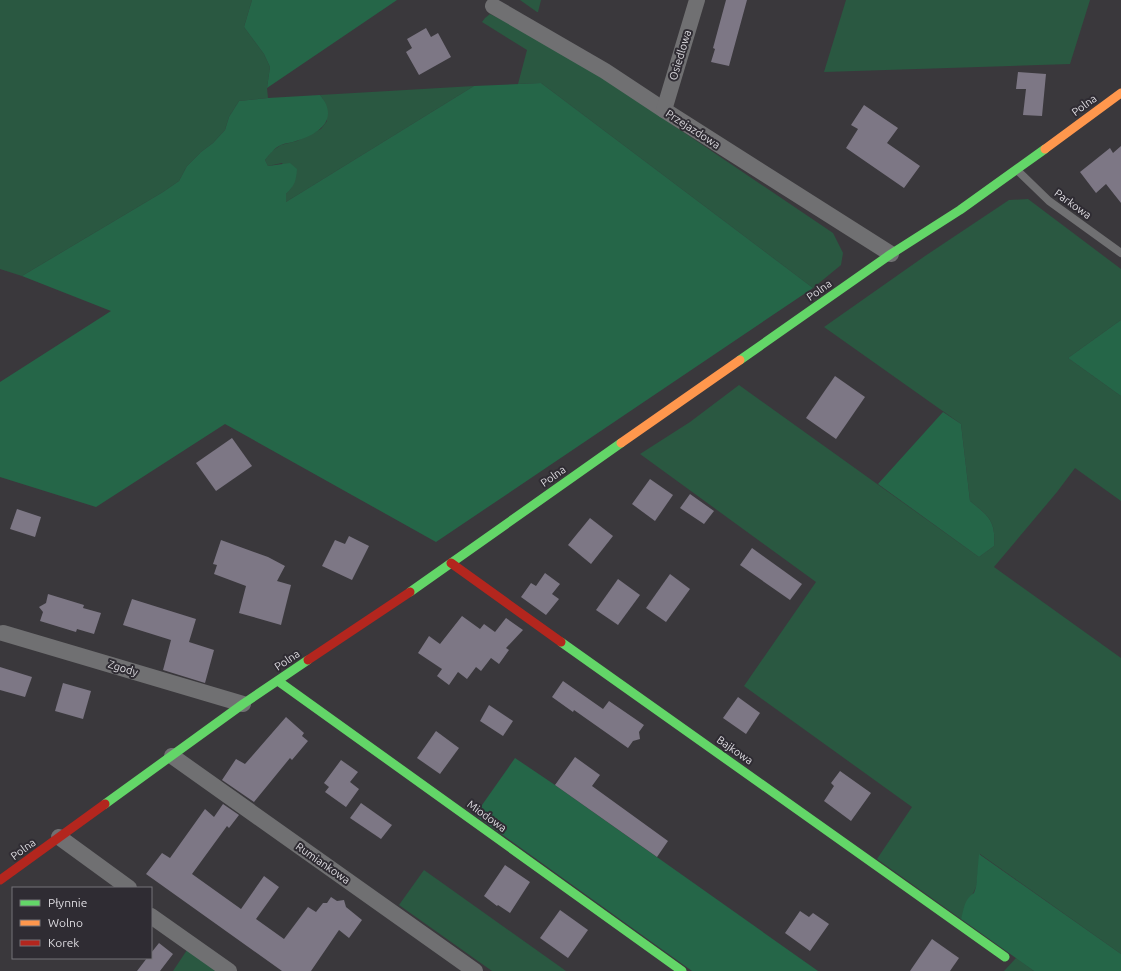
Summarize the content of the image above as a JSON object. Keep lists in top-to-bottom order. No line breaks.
{"streets":{"street":["Osiedlowa","Polna","Przejazdowa","Zgody","Bajkowa","Miodowa","Rumiankowa"],"lane":["Parkowa"]},"crossings":[["Osiedlowa","Przejazdowa"],["Polna","Przejazdowa"],["Polna","Parkowa"],["Polna","Zgody"],["Polna","Bajkowa"],["Polna","Miodowa"],["Polna","Rumiankowa"]],"legend":["Płynnie","Wolno","Korek"]}
